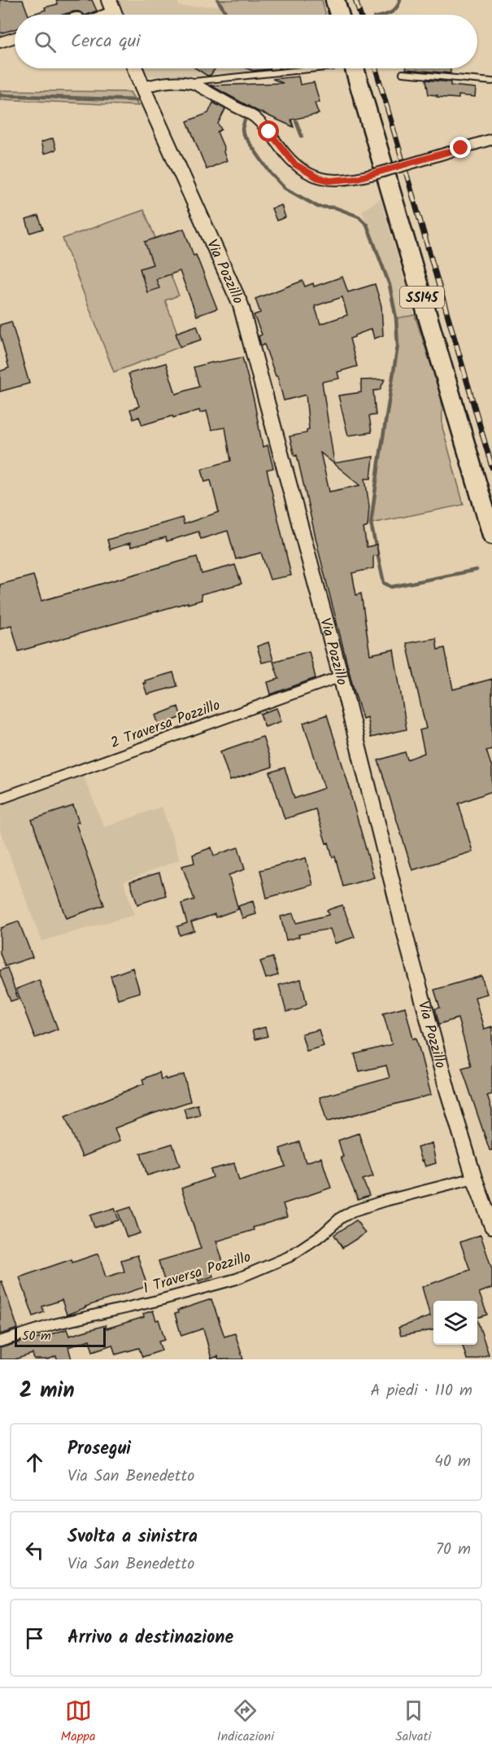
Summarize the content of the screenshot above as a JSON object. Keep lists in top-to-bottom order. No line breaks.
{"streets":{"highway":["SS145"],"main road":["Via Pozzillo"],"street":["2 Traversa Pozzillo","1 Traversa Pozzillo"]},"crossings":[["Via Pozzillo","2 Traversa Pozzillo"],["Via Pozzillo","1 Traversa Pozzillo"]],"scale_bar":"50 m","page":{"search":"Cerca qui","scale":"50 m","heading":["2 min","A piedi · 110 m"],"list":[["Prosegui","Via San Benedetto","40 m"],["Svolta a sinistra","Via San Benedetto","70 m"],"Arrivo a destinazione"],"nav":["Mappa","Indicazioni","Salvati"]}}
